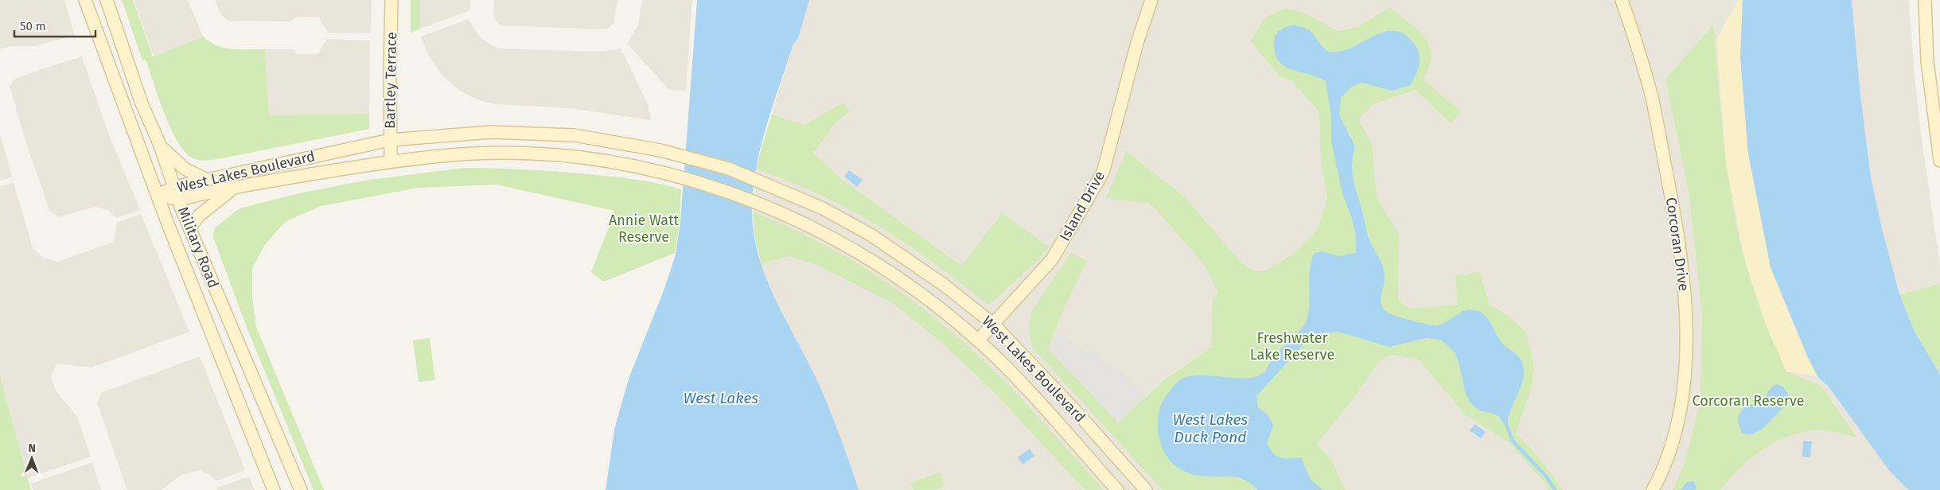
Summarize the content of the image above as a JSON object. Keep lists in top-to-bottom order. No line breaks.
{"streets":{"main road":["Bartley Terrace","West Lakes Boulevard","Island Drive","Corcoran Drive","Military Road"]},"crossings":[["Bartley Terrace","West Lakes Boulevard"],["West Lakes Boulevard","Island Drive"],["West Lakes Boulevard","Military Road"]],"water":["West Lakes","West Lakes Duck Pond"],"parks":["Annie Watt Reserve","Freshwater Lake Reserve","Corcoran Reserve"],"scale_bar":"50 m","north":"top"}
